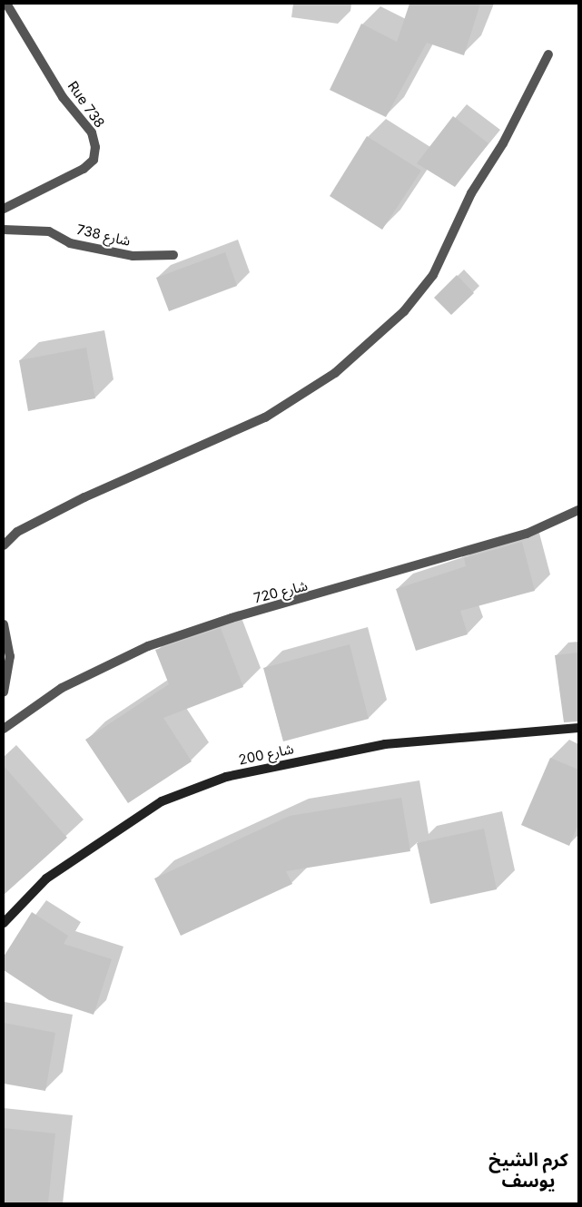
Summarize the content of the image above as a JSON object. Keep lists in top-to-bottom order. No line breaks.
{"streets":{"main road":["شارع 200"],"street":["Rue 738","شارع 738","شارع 720"]},"districts":["كرم الشيخ يوسف"]}
